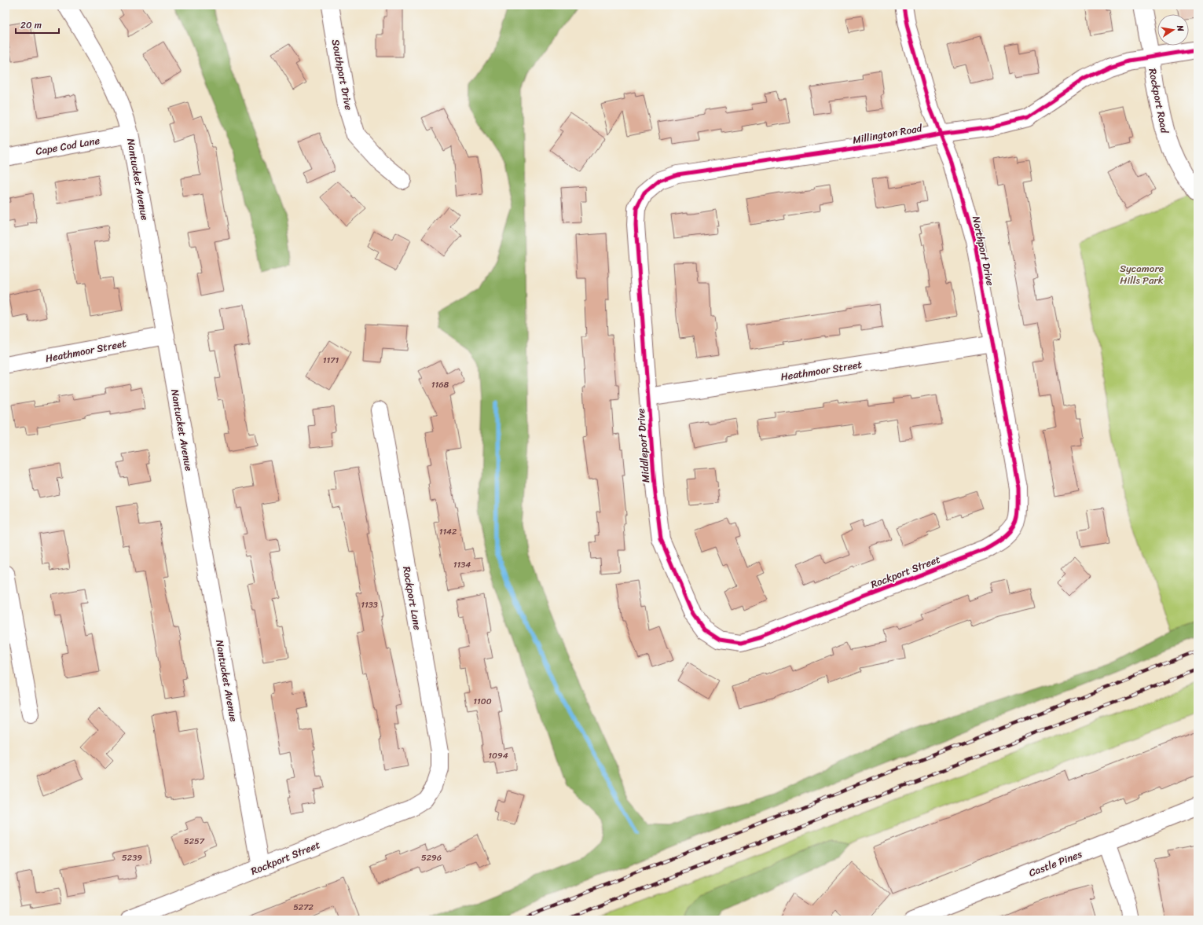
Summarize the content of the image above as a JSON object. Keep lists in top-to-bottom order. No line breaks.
{"streets":{"street":["Southport Drive","Rockport Road","Millington Road","Cape Cod Lane","Nantucket Avenue","Northport Drive","Heathmoor Street","Middleport Drive","Rockport Street","Rockport Lane","Castle Pines"]},"crossings":[["Rockport Road","Millington Road"],["Millington Road","Northport Drive"],["Millington Road","Middleport Drive"],["Cape Cod Lane","Nantucket Avenue"],["Nantucket Avenue","Heathmoor Street"],["Nantucket Avenue","Rockport Street"],["Northport Drive","Heathmoor Street"],["Northport Drive","Rockport Street"],["Heathmoor Street","Middleport Drive"],["Middleport Drive","Rockport Street"],["Rockport Street","Rockport Lane"]],"parks":["Sycamore Hills Park"],"house_numbers":["1171","1168","1142","1134","1133","1100","1094","5257","5239","5296","5272"],"scale_bar":"20 m","north":"right"}
